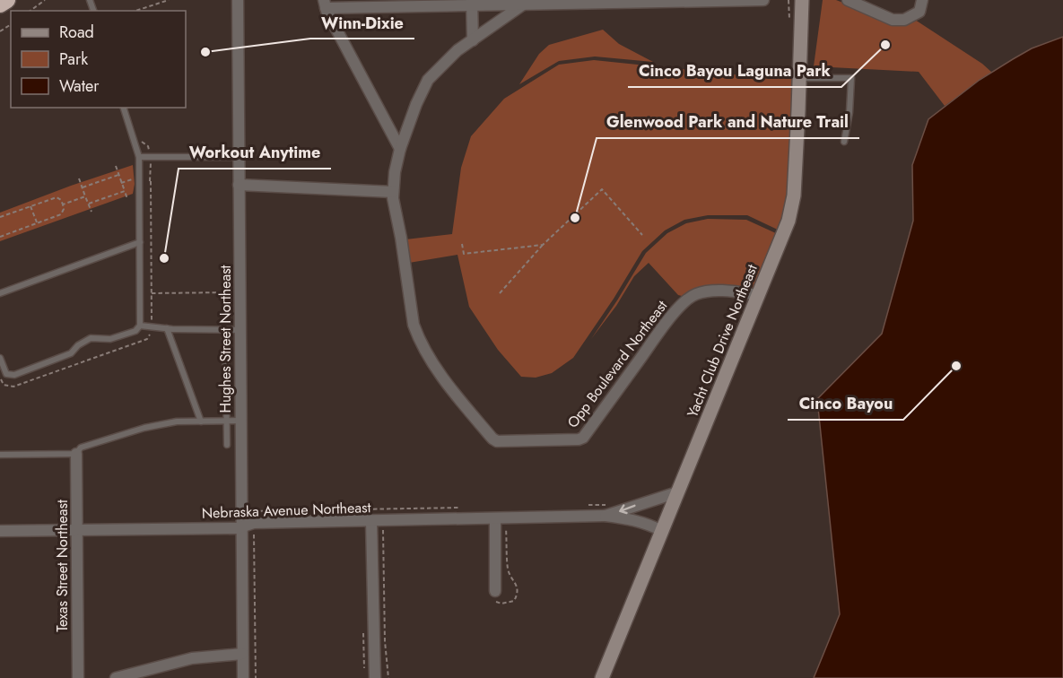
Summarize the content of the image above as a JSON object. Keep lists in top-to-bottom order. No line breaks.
{"streets":{"street":["Hughes Street Northeast","Yacht Club Drive Northeast","Opp Boulevard Northeast","Nebraska Avenue Northeast","Texas Street Northeast"]},"crossings":[["Hughes Street Northeast","Nebraska Avenue Northeast"],["Yacht Club Drive Northeast","Opp Boulevard Northeast"],["Yacht Club Drive Northeast","Nebraska Avenue Northeast"],["Nebraska Avenue Northeast","Texas Street Northeast"]],"places":["Cinco Bayou Laguna Park","Winn-Dixie","Glenwood Park and Nature Trail","Workout Anytime","Cinco Bayou"],"legend":["Road","Park","Water"]}
